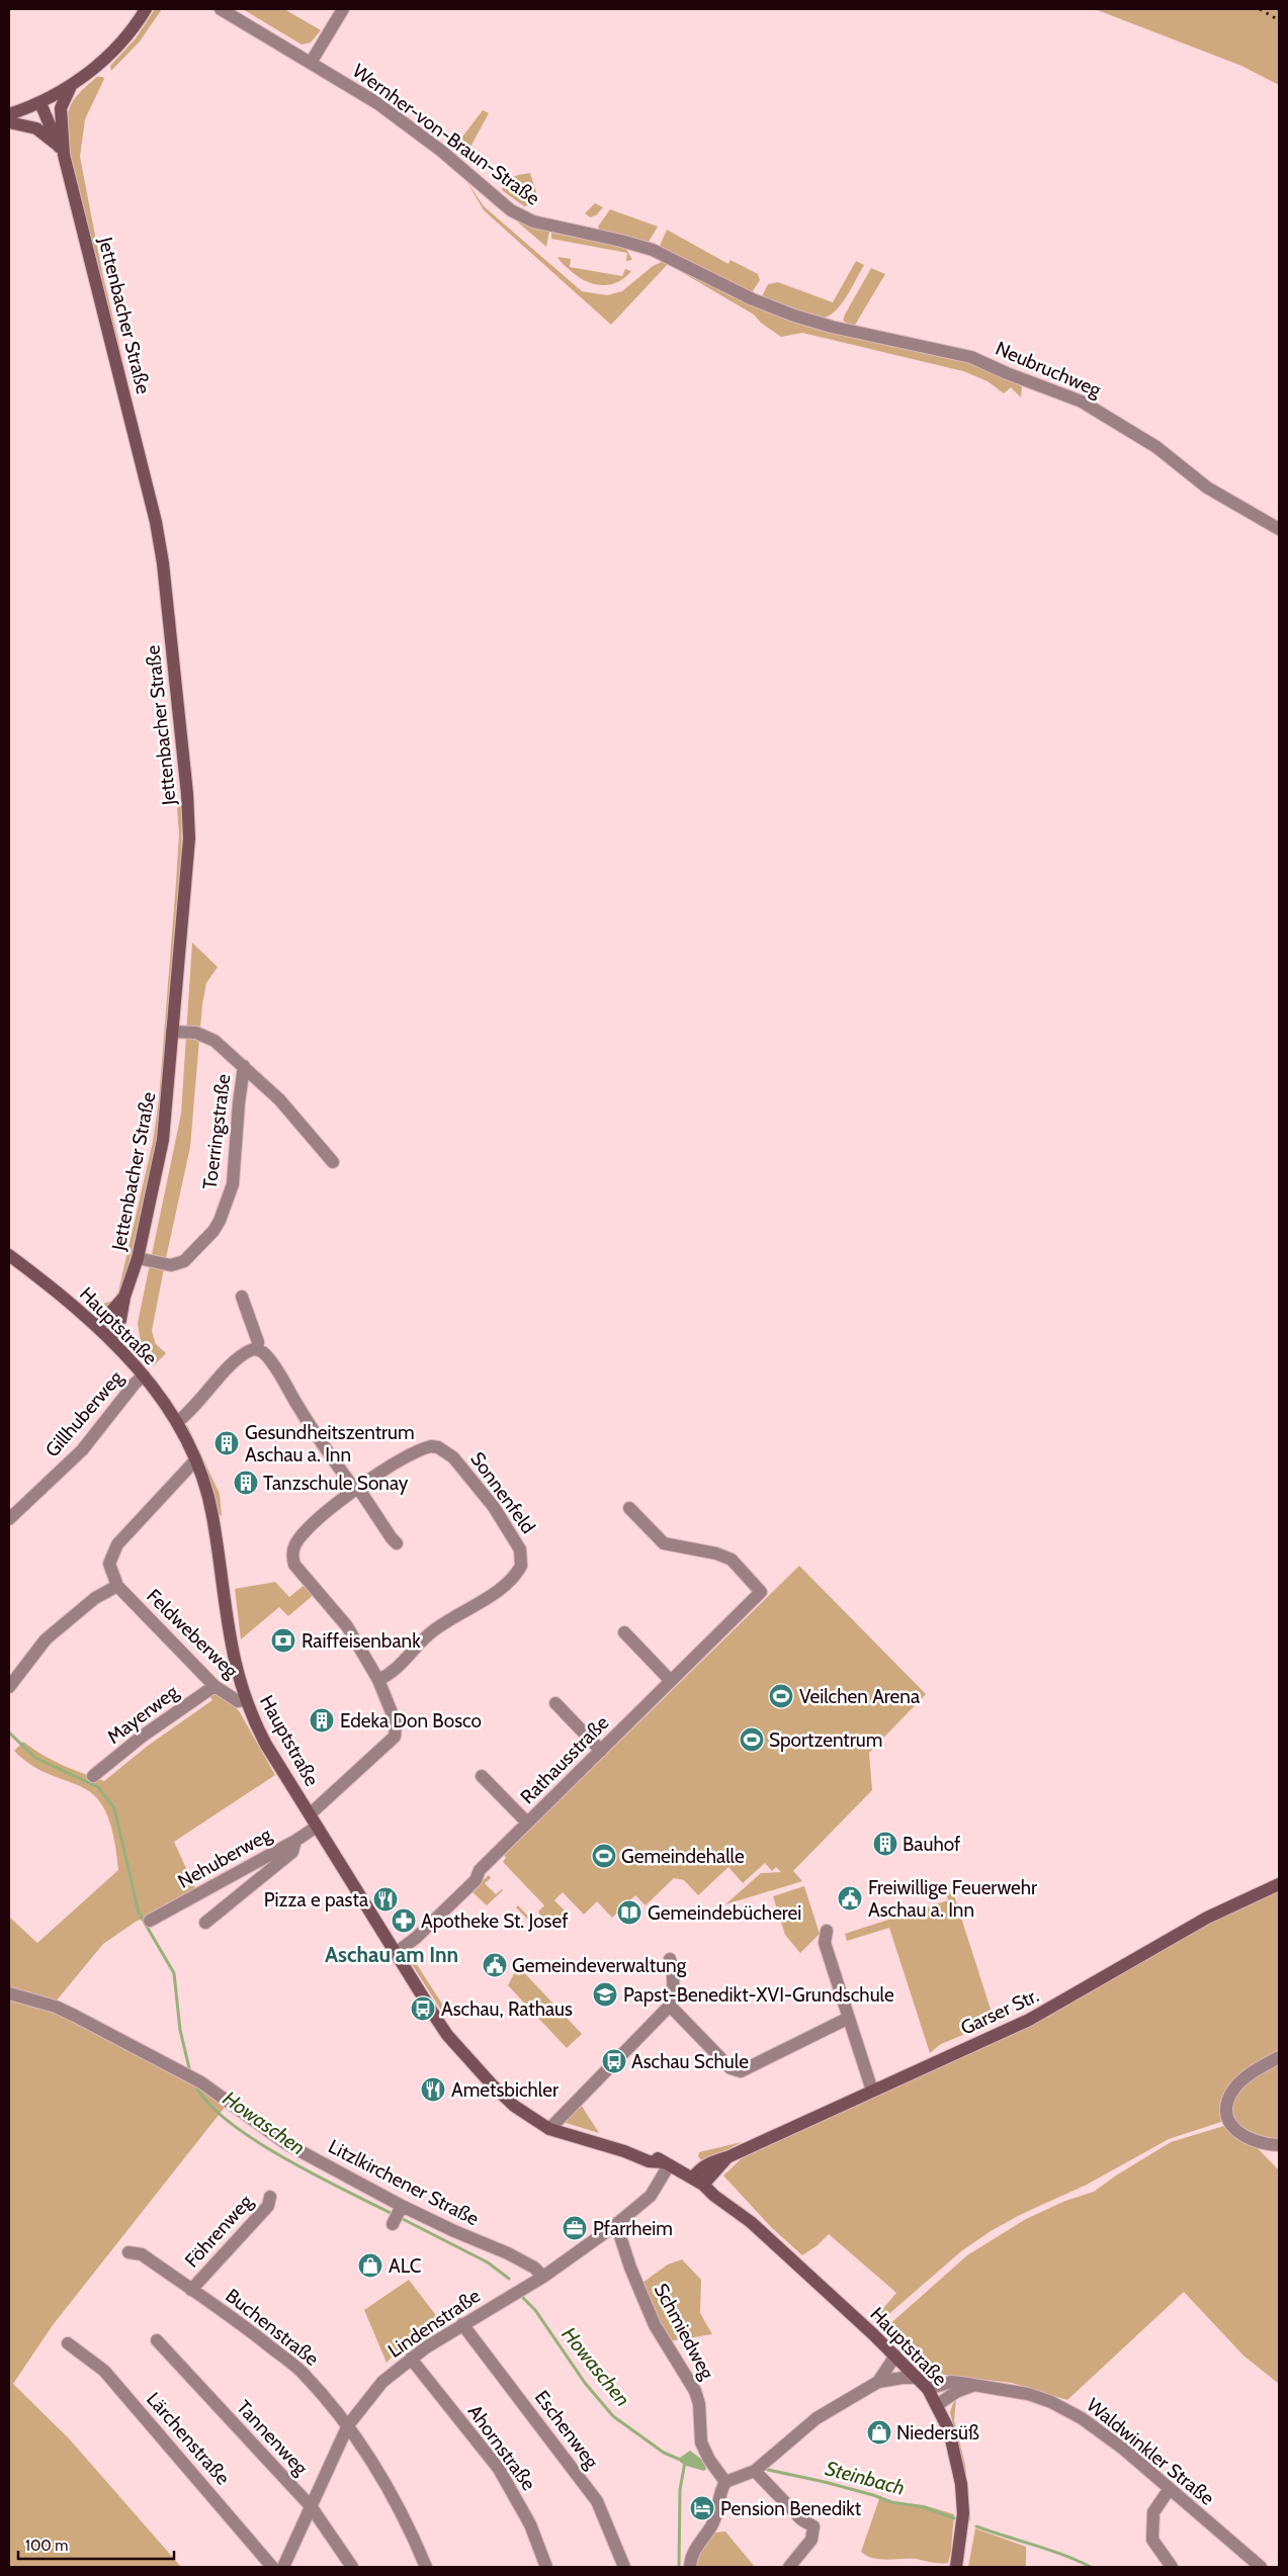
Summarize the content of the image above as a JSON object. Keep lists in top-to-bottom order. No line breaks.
{"streets":{"street":["Wernher-von-Braun-Straße","Jettenbacher Straße","Neubruchweg","Toerringstraße","Hauptstraße","Gillhuberweg","Sonnenfeld","Feldweberweg","Mayerweg","Rathausstraße","Nehuberweg","Garser Str.","Litzlkirchener Straße","Föhrenweg","Lindenstraße","Buchenstraße","Schmiedweg","Eschenweg","Tannenweg","Lärchenstraße","Ahornstraße","Waldwinkler Straße"]},"crossings":[["Wernher-von-Braun-Straße","Neubruchweg"],["Jettenbacher Straße","Toerringstraße"],["Jettenbacher Straße","Hauptstraße"],["Hauptstraße","Gillhuberweg"],["Hauptstraße","Sonnenfeld"],["Hauptstraße","Feldweberweg"],["Hauptstraße","Rathausstraße"],["Hauptstraße","Nehuberweg"],["Hauptstraße","Garser Str."],["Hauptstraße","Lindenstraße"],["Hauptstraße","Waldwinkler Straße"],["Feldweberweg","Mayerweg"],["Litzlkirchener Straße","Lindenstraße"],["Föhrenweg","Buchenstraße"],["Lindenstraße","Buchenstraße"],["Lindenstraße","Schmiedweg"],["Lindenstraße","Eschenweg"],["Lindenstraße","Tannenweg"],["Lindenstraße","Ahornstraße"]],"districts":["Aschau am Inn"],"water":["Howaschen","Steinbach"],"places":{"building":["Gesundheitszentrum Aschau a. Inn","Tanzschule Sonay","Edeka Don Bosco","Bauhof"],"bank":["Raiffeisenbank"],"sports":["Veilchen Arena","Sportzentrum","Gemeindehalle"],"public building":["Freiwillige Feuerwehr Aschau a. Inn","Gemeindeverwaltung"],"restaurant":["Pizza e pasta","Ametsbichler"],"library":["Gemeindebücherei"],"pharmacy":["Apotheke St. Josef"],"school or university":["Papst-Benedikt-XVI-Grundschule"],"bus stop":["Aschau, Rathaus","Aschau Schule"],"office":["Pfarrheim"],"shop":["ALC","Niedersüß"],"hotel":["Pension Benedikt"]},"scale_bar":"100 m"}
